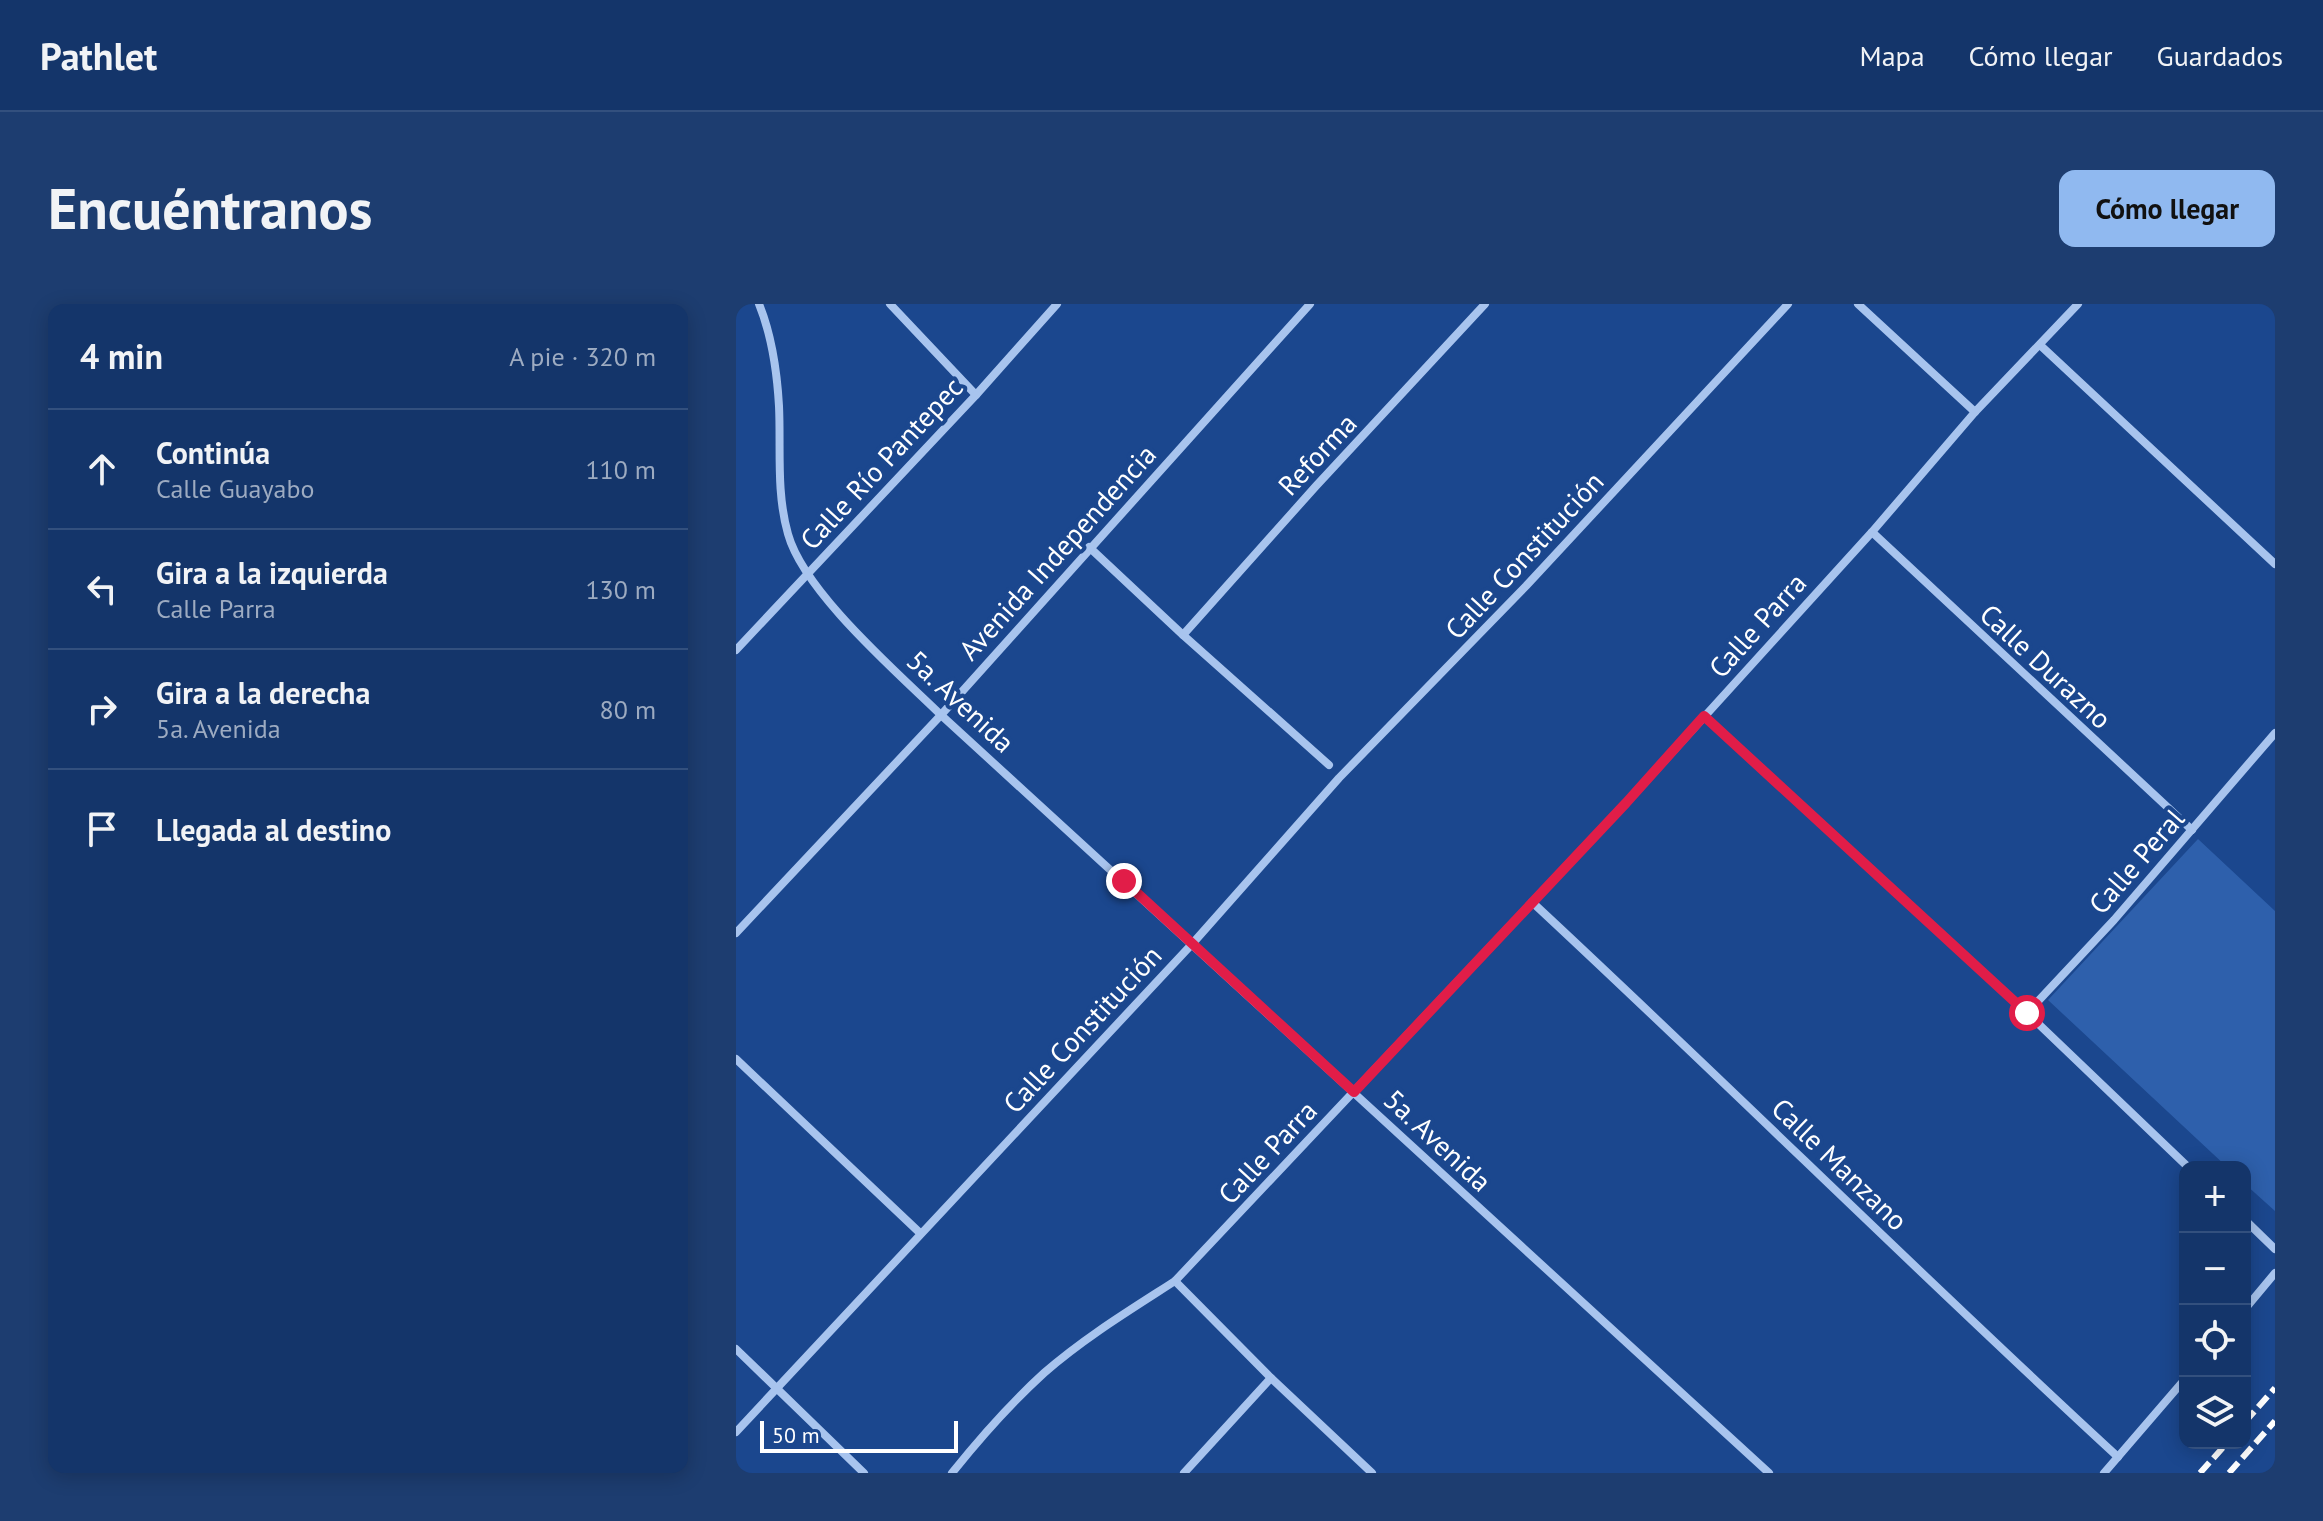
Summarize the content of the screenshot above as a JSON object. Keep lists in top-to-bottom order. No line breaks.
{"streets":{"street":["Reforma","Calle Río Pantepec","Avenida Independencia","Calle Constitución","Calle Parra","Calle Durazno","5a. Avenida","Calle Peral","Calle Manzano"]},"crossings":[["Calle Río Pantepec","5a. Avenida"],["Avenida Independencia","5a. Avenida"],["Calle Constitución","5a. Avenida"],["Calle Parra","Calle Durazno"],["Calle Parra","5a. Avenida"],["Calle Parra","Calle Manzano"],["Calle Durazno","Calle Peral"]],"scale_bar":"50 m","page":{"header":"Pathlet","nav":["Mapa","Cómo llegar","Guardados"],"buttons":"Cómo llegar","title":"Encuéntranos","heading":["4 min","A pie · 320 m"],"list":[["Continúa","Calle Guayabo","110 m"],["Gira a la izquierda","Calle Parra","130 m"],["Gira a la derecha","5a. Avenida","80 m"],"Llegada al destino"],"map_buttons":["+","−"],"scale":"50 m"}}
